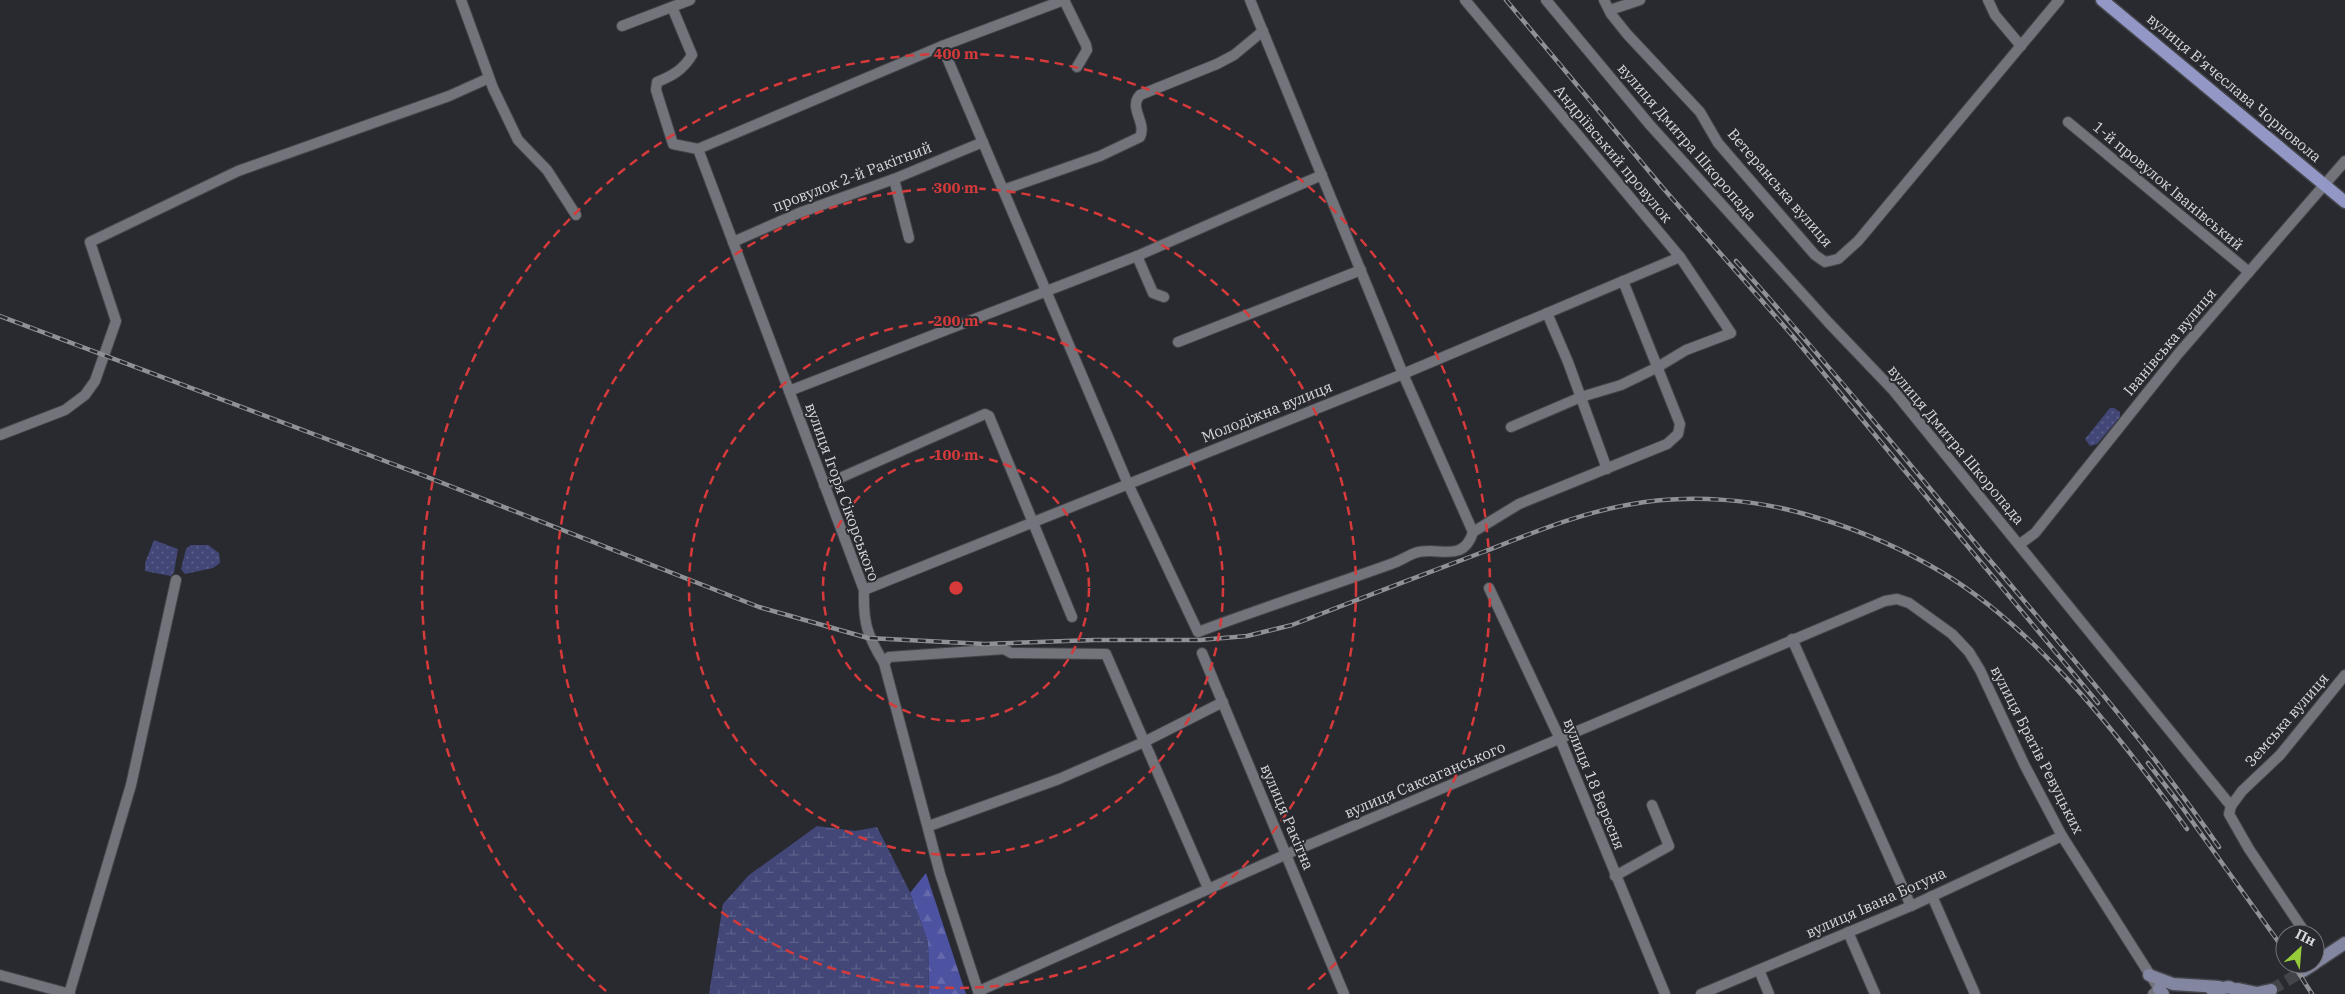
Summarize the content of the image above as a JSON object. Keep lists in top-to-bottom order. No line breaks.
{"streets":{"main road":["вулиця В'ячеслава Чорновола"],"street":["вулиця Дмитра Шкоропада","Андріївський провулок","провулок 2-й Ракітний","1-й провулок Іванівський","Ветеранська вулиця","Іванівська вулиця","Молодіжна вулиця","вулиця Ігоря Сікорського","Земська вулиця","вулиця Братів Ревуцьких","вулиця Саксаганського","вулиця 18 Вересня","вулиця Ракітна","вулиця Івана Богуна"]},"crossings":[["вулиця В'ячеслава Чорновола","Іванівська вулиця"],["вулиця Дмитра Шкоропада","Іванівська вулиця"],["вулиця Дмитра Шкоропада","Земська вулиця"],["Андріївський провулок","Молодіжна вулиця"],["провулок 2-й Ракітний","вулиця Ігоря Сікорського"],["1-й провулок Іванівський","Іванівська вулиця"],["Молодіжна вулиця","вулиця Ігоря Сікорського"],["вулиця Ігоря Сікорського","вулиця Саксаганського"],["вулиця Братів Ревуцьких","вулиця Саксаганського"],["вулиця Братів Ревуцьких","вулиця Івана Богуна"],["вулиця Саксаганського","вулиця 18 Вересня"],["вулиця Саксаганського","вулиця Ракітна"]],"north":"top right","rings":["400 m","300 m","200 m","100 m"]}
